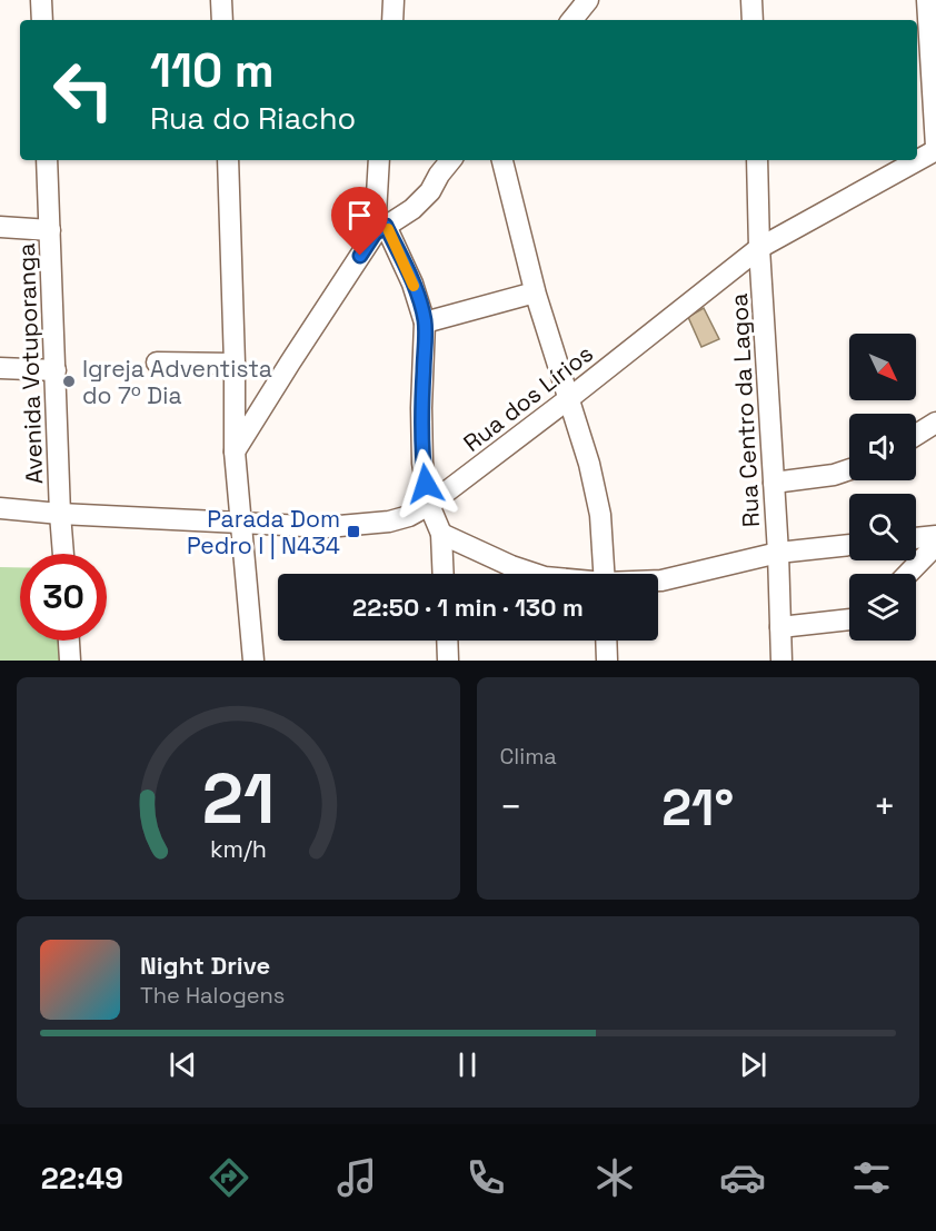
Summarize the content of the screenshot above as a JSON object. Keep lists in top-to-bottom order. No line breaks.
{"streets":{"street":["Avenida Votuporanga","Rua dos Lírios","Rua Centro da Lagoa"]},"crossings":[["Avenida Votuporanga","Rua dos Lírios"],["Rua dos Lírios","Rua Centro da Lagoa"]],"places":{"other":["Igreja Adventista do 7º Dia"],"transit":["Parada Dom Pedro I | N434"]},"north":"bottom right","page":{"turn":["110 m","Rua do Riacho"],"limit":"30","trip":"22:50 · 1 min · 130 m","tile":"Clima","heat":["−","21°","+"],"song":["Night Drive","The Halogens"],"tabs":"22:49","gauge":["21","km/h"]}}
